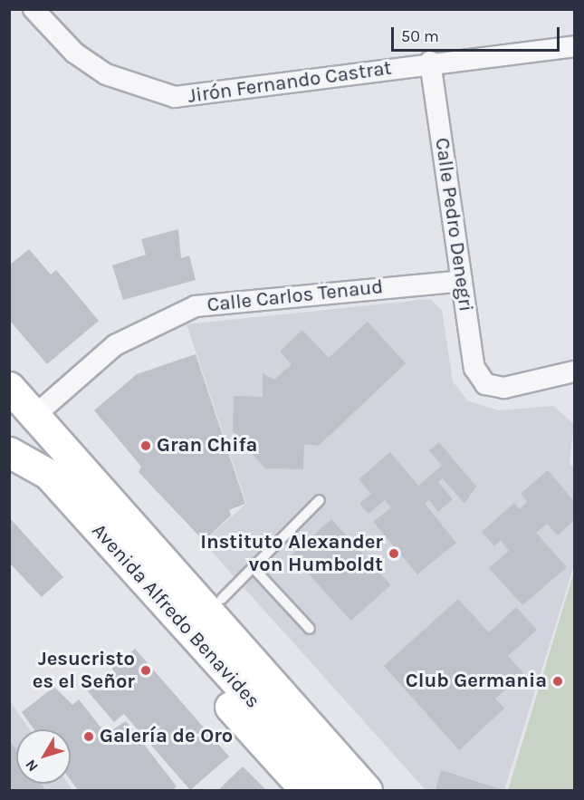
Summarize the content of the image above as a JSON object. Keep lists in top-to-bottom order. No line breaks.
{"streets":{"main road":["Avenida Alfredo Benavides"],"street":["Jirón Fernando Castrat","Calle Pedro Denegri","Calle Carlos Tenaud"]},"crossings":[["Jirón Fernando Castrat","Calle Pedro Denegri"],["Calle Pedro Denegri","Calle Carlos Tenaud"],["Calle Carlos Tenaud","Avenida Alfredo Benavides"]],"places":["Gran Chifa","Instituto Alexander von Humboldt","Jesucristo es el Señor","Club Germania","Galería de Oro"],"scale_bar":"50 m","north":"bottom left"}
